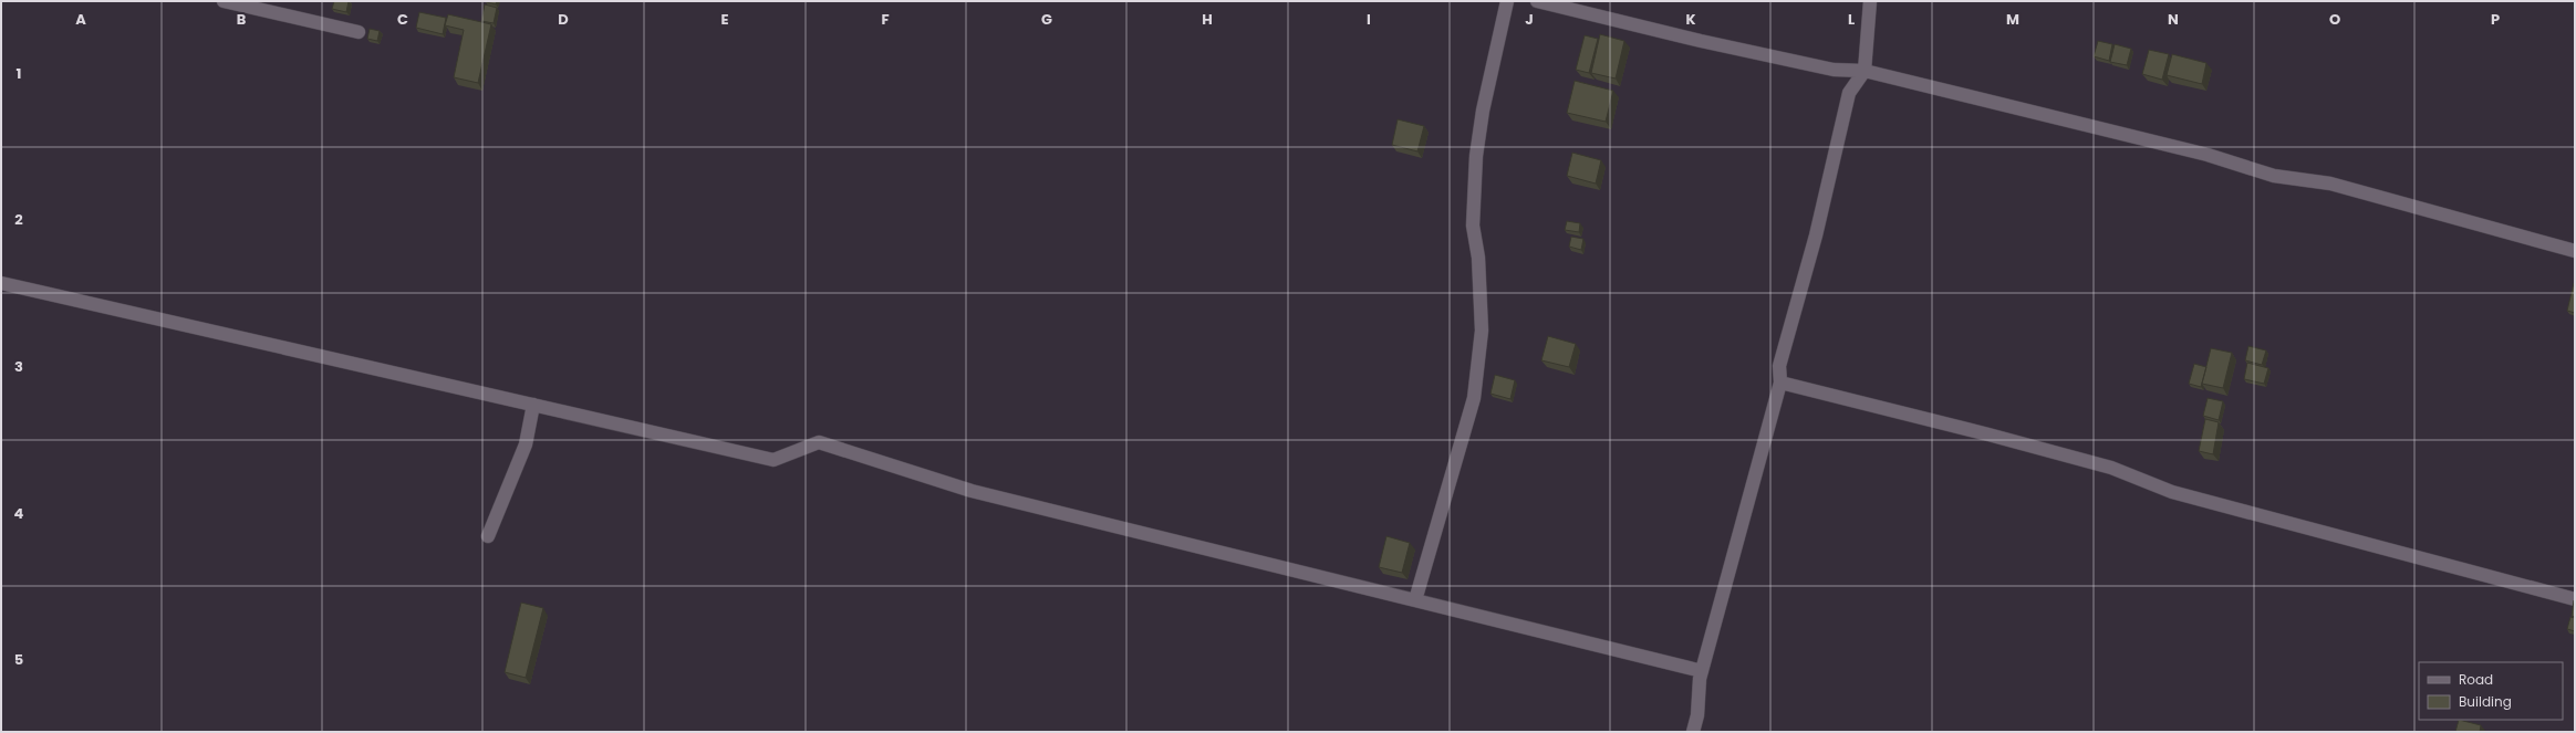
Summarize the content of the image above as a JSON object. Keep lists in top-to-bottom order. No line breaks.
{"legend":["Road","Building"],"grid":{"columns":["A","B","C","D","E","F","G","H","I","J","K","L","M","N","O","P"],"rows":["1","2","3","4","5"]}}
